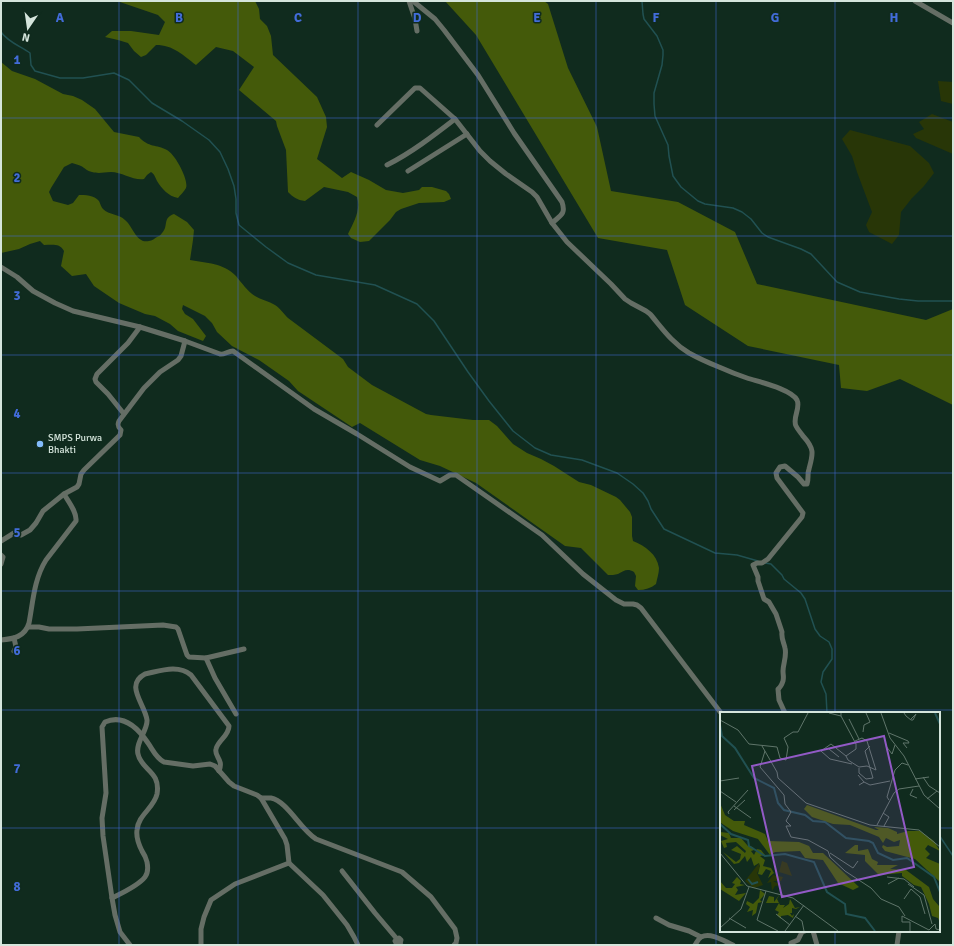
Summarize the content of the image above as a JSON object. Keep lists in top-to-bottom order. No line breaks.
{"places":["SMPS Purwa Bhakti"],"north":"bottom","grid":{"columns":["A","B","C","D","E","F","G","H"],"rows":["1","2","3","4","5","6","7","8"]}}
